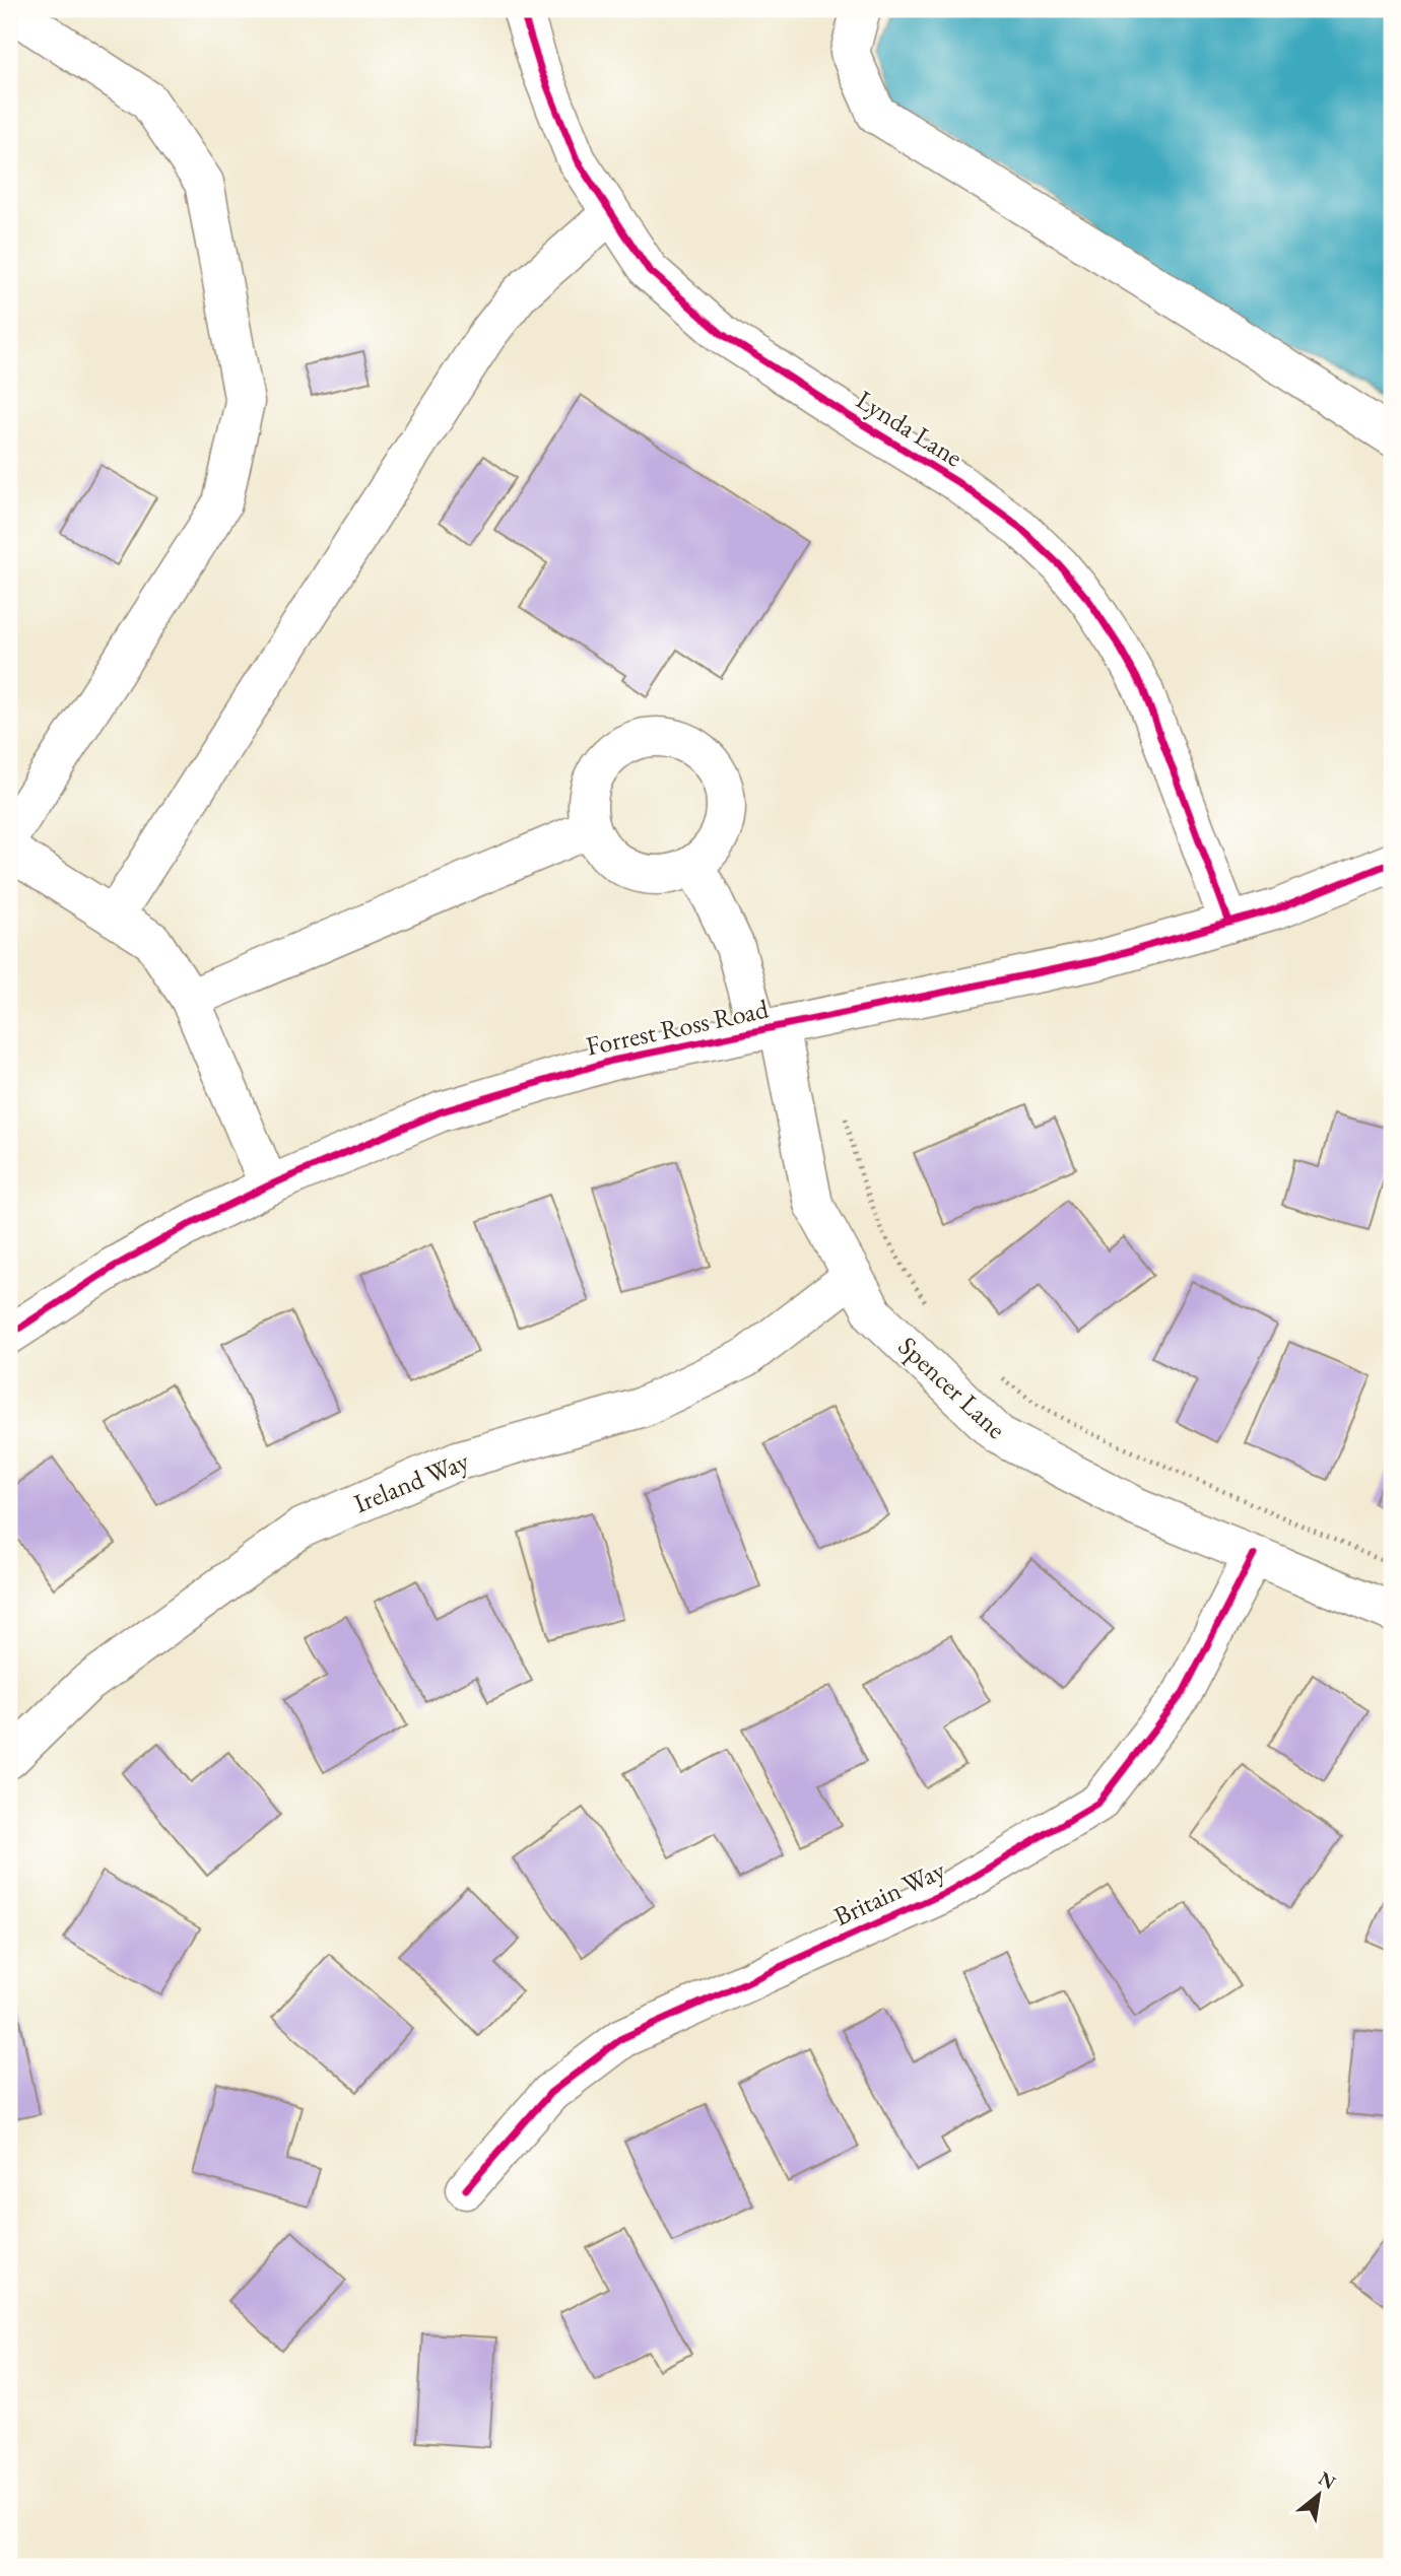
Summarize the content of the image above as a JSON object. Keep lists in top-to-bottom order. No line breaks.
{"streets":{"street":["Lynda Lane","Forrest Ross Road","Spencer Lane","Ireland Way","Britain Way"]},"crossings":[["Lynda Lane","Forrest Ross Road"],["Forrest Ross Road","Spencer Lane"],["Spencer Lane","Ireland Way"],["Spencer Lane","Britain Way"]],"north":"top right"}
